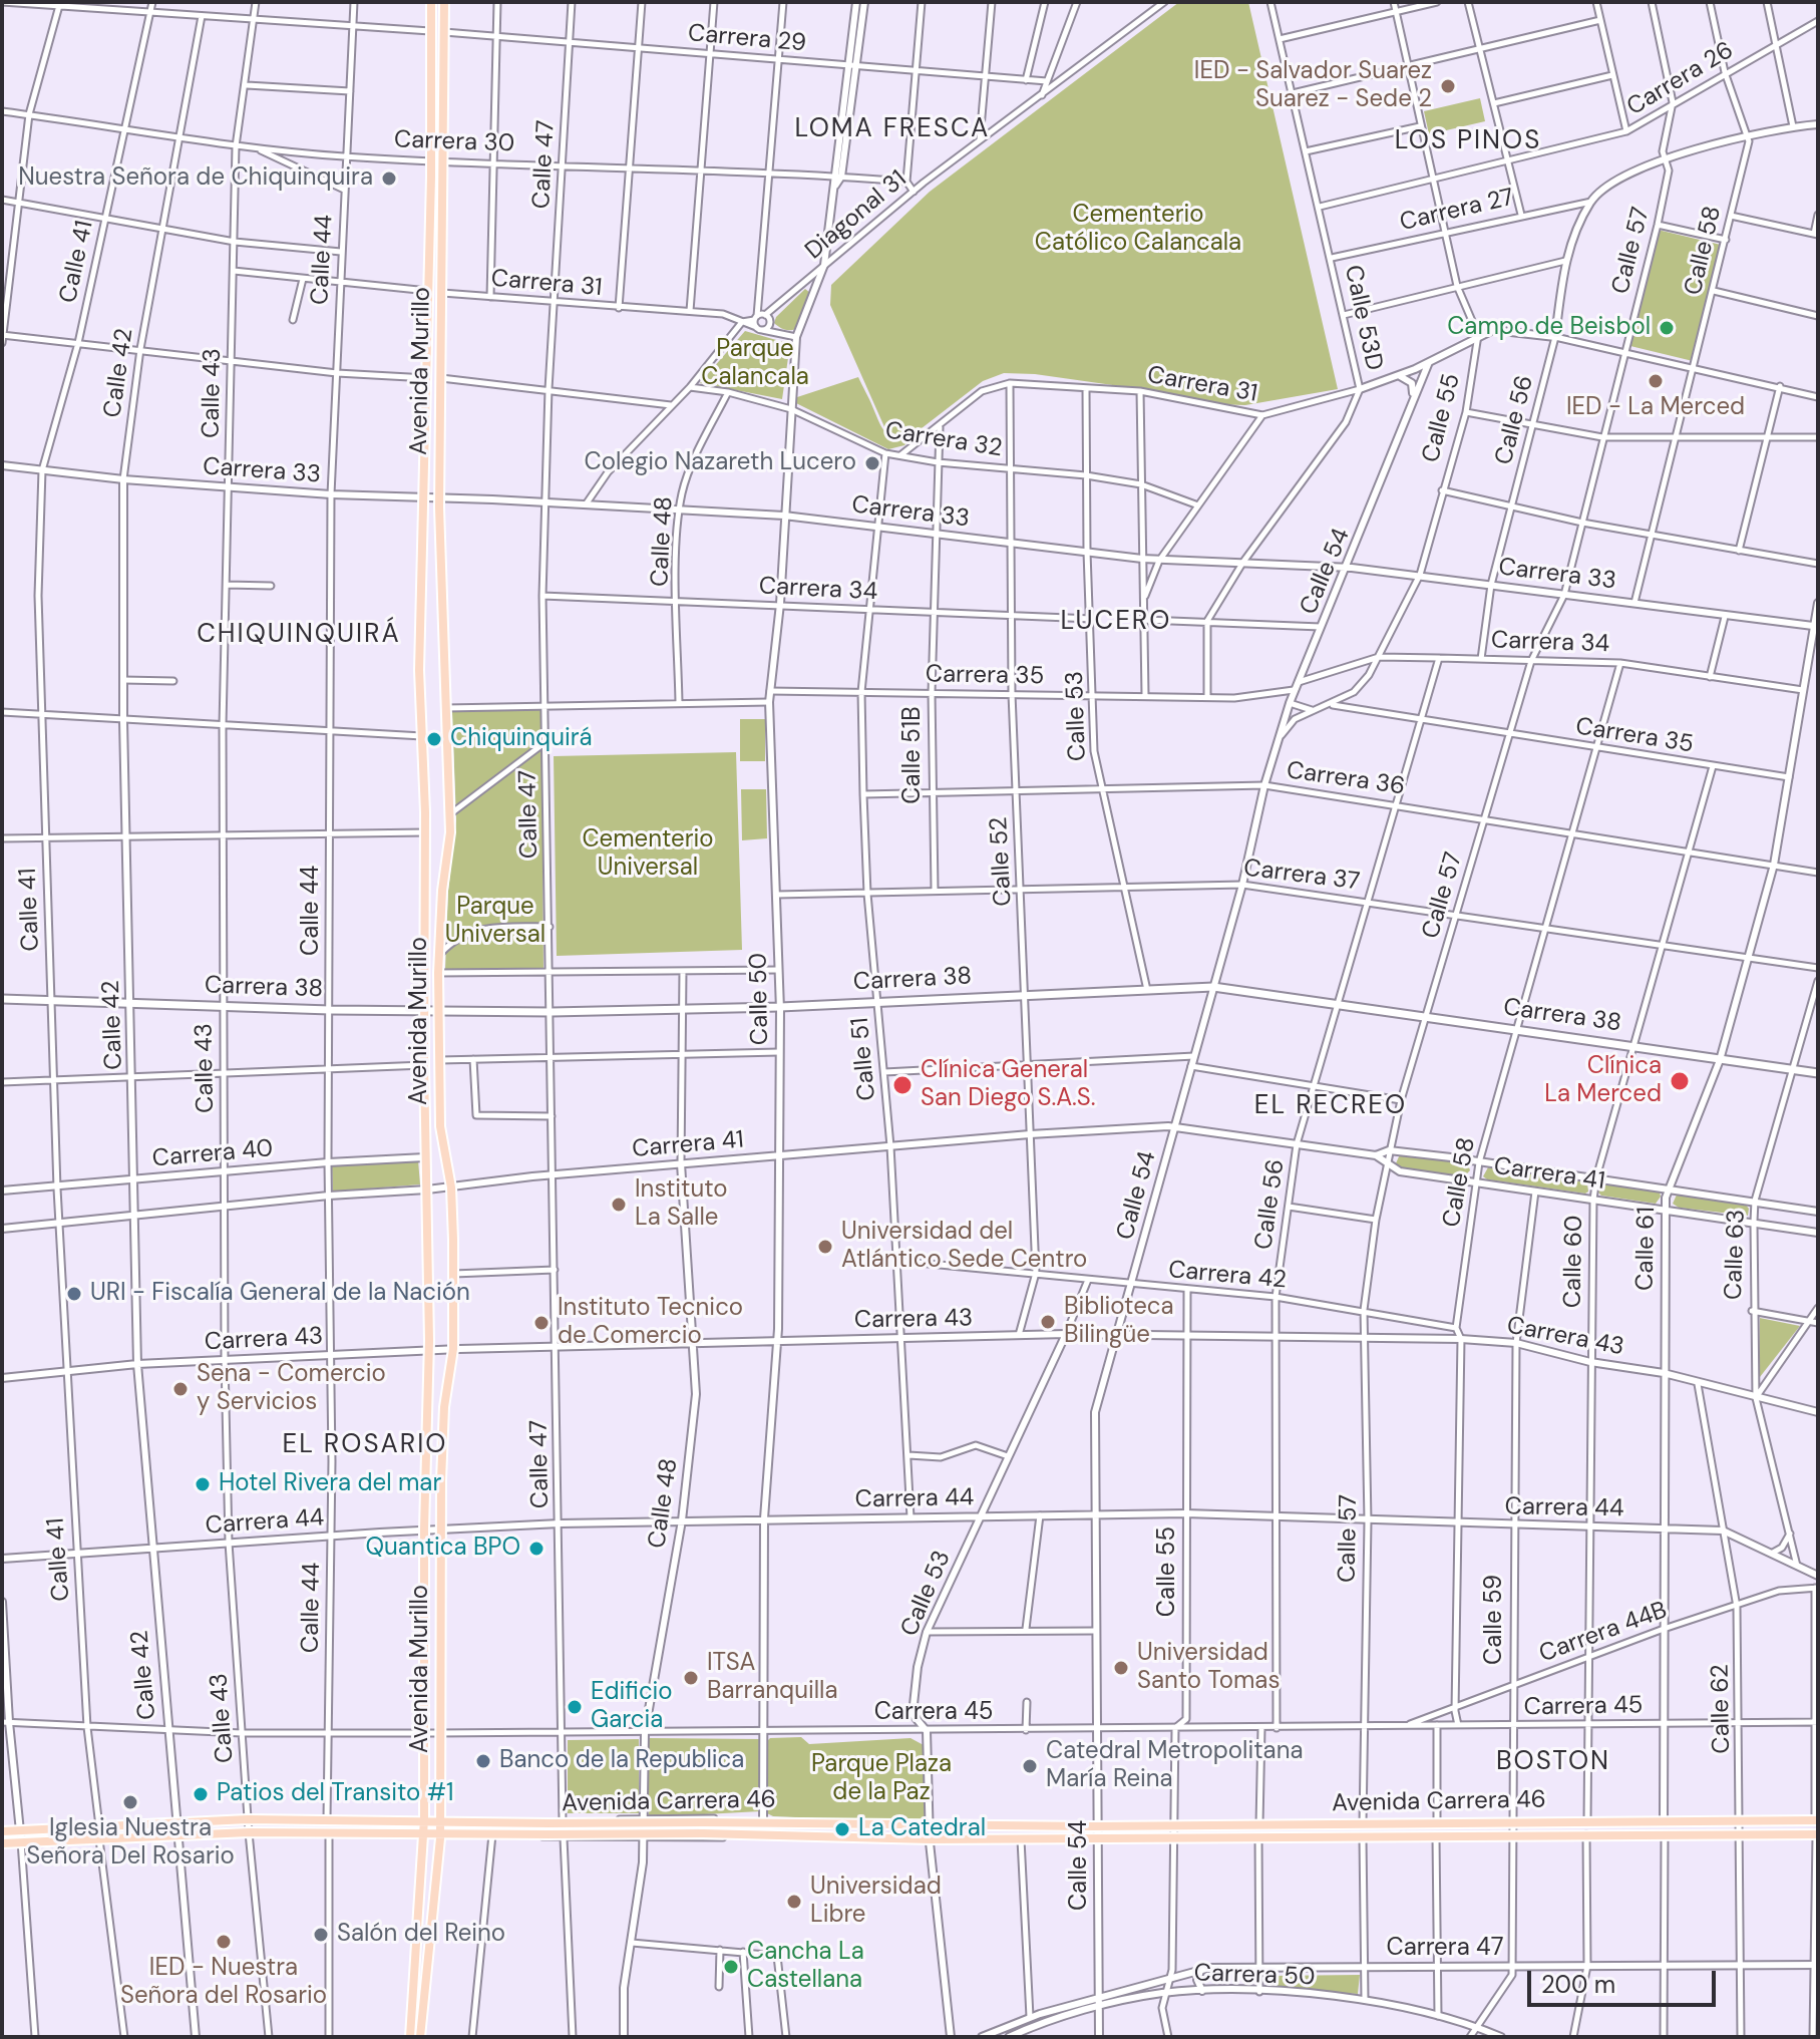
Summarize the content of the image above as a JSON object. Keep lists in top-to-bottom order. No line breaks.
{"streets":{"main road":["Avenida Murillo","Carrera 38","Avenida Carrera 46"],"street":["Carrera 29","Carrera 26","Carrera 30","Calle 47","Carrera 27","Diagonal 31","Calle 57","Calle 58","Calle 44","Calle 41","Carrera 31","Calle 53D","Calle 42","Calle 43","Calle 55","Calle 56","Carrera 32","Carrera 33","Calle 48","Calle 54","Carrera 34","Carrera 35","Calle 53","Calle 51B","Carrera 36","Calle 52","Carrera 37","Calle 50","Calle 51","Carrera 41","Carrera 40","Calle 61","Calle 63","Calle 60","Carrera 42","Carrera 43","Carrera 44","Calle 59","Carrera 44B","Carrera 45","Calle 62","Carrera 47","Carrera 50"]},"crossings":[["Carrera 29","Calle 47"],["Carrera 29","Avenida Murillo"],["Carrera 29","Calle 50"],["Carrera 26","Calle 57"],["Carrera 26","Calle 53D"],["Carrera 30","Calle 47"],["Carrera 30","Calle 44"],["Carrera 30","Calle 41"],["Carrera 30","Avenida Murillo"],["Carrera 30","Calle 42"],["Carrera 30","Calle 43"],["Carrera 30","Calle 50"],["Calle 47","Carrera 31"],["Calle 47","Carrera 33"],["Calle 47","Carrera 34"],["Calle 47","Carrera 38"],["Calle 47","Carrera 41"],["Calle 47","Carrera 43"],["Calle 47","Carrera 44"],["Calle 47","Carrera 45"],["Carrera 27","Calle 57"],["Carrera 27","Calle 58"],["Carrera 27","Calle 53D"],["Carrera 27","Calle 56"],["Diagonal 31","Carrera 31"],["Diagonal 31","Calle 50"],["Calle 57","Carrera 33"],["Calle 57","Carrera 34"],["Calle 57","Carrera 35"],["Calle 57","Carrera 36"],["Calle 57","Carrera 37"],["Calle 57","Carrera 38"],["Calle 57","Carrera 41"],["Calle 57","Carrera 42"],["Calle 57","Carrera 43"],["Calle 57","Carrera 44"],["Calle 57","Carrera 45"],["Calle 57","Avenida Carrera 46"],["Calle 58","Carrera 33"],["Calle 58","Carrera 34"],["Calle 58","Carrera 35"],["Calle 58","Carrera 36"],["Calle 58","Carrera 37"],["Calle 58","Carrera 38"],["Calle 58","Carrera 41"],["Calle 58","Carrera 42"],["Calle 44","Carrera 33"],["Calle 44","Carrera 38"],["Calle 44","Carrera 41"],["Calle 44","Carrera 40"],["Calle 44","Carrera 43"],["Calle 44","Carrera 44"],["Calle 44","Carrera 45"],["Calle 44","Avenida Carrera 46"],["Calle 41","Carrera 33"],["Calle 41","Carrera 38"],["Calle 41","Carrera 41"],["Calle 41","Carrera 40"],["Calle 41","Carrera 43"],["Calle 41","Carrera 44"],["Calle 41","Carrera 45"],["Calle 41","Avenida Carrera 46"],["Carrera 31","Calle 53D"],["Carrera 31","Avenida Murillo"],["Carrera 31","Calle 55"],["Carrera 31","Calle 56"],["Carrera 31","Carrera 32"],["Carrera 31","Calle 54"],["Carrera 31","Calle 53"],["Carrera 31","Calle 51B"],["Carrera 31","Calle 52"],["Carrera 31","Calle 50"],["Calle 53D","Carrera 33"],["Avenida Murillo","Carrera 33"],["Avenida Murillo","Carrera 38"],["Avenida Murillo","Carrera 41"],["Avenida Murillo","Carrera 40"],["Avenida Murillo","Carrera 43"],["Avenida Murillo","Carrera 44"],["Avenida Murillo","Carrera 45"],["Avenida Murillo","Avenida Carrera 46"],["Calle 42","Carrera 33"],["Calle 42","Carrera 38"],["Calle 42","Carrera 41"],["Calle 42","Carrera 40"],["Calle 42","Carrera 43"],["Calle 42","Carrera 44"],["Calle 42","Carrera 45"],["Calle 42","Avenida Carrera 46"],["Calle 43","Carrera 33"],["Calle 43","Carrera 38"],["Calle 43","Carrera 41"],["Calle 43","Carrera 40"],["Calle 43","Carrera 43"],["Calle 43","Carrera 44"],["Calle 43","Carrera 45"],["Calle 43","Avenida Carrera 46"],["Calle 55","Carrera 33"],["Calle 55","Calle 54"],["Calle 55","Carrera 34"],["Calle 55","Carrera 35"],["Calle 55","Carrera 42"],["Calle 55","Carrera 43"],["Calle 55","Carrera 44"],["Calle 55","Carrera 45"],["Calle 55","Avenida Carrera 46"],["Calle 55","Carrera 47"],["Calle 55","Carrera 50"],["Calle 56","Carrera 33"],["Calle 56","Carrera 34"],["Calle 56","Carrera 35"],["Calle 56","Carrera 36"],["Calle 56","Carrera 37"],["Calle 56","Carrera 38"],["Calle 56","Carrera 41"],["Calle 56","Carrera 42"],["Calle 56","Carrera 43"],["Calle 56","Carrera 44"],["Calle 56","Carrera 45"],["Carrera 32","Calle 48"],["Carrera 32","Calle 53"],["Carrera 32","Calle 51B"],["Carrera 32","Calle 52"],["Carrera 32","Calle 50"],["Carrera 32","Calle 51"],["Carrera 33","Calle 48"],["Carrera 33","Calle 54"],["Carrera 33","Calle 53"],["Carrera 33","Calle 51B"],["Carrera 33","Calle 52"],["Carrera 33","Calle 50"],["Carrera 33","Calle 51"],["Carrera 33","Calle 61"],["Calle 48","Carrera 34"],["Calle 48","Carrera 38"],["Calle 48","Carrera 41"],["Calle 48","Carrera 43"],["Calle 48","Carrera 44"],["Calle 48","Carrera 45"],["Calle 54","Carrera 34"],["Calle 54","Carrera 35"],["Calle 54","Carrera 36"],["Calle 54","Carrera 37"],["Calle 54","Carrera 38"],["Calle 54","Carrera 41"],["Calle 54","Carrera 42"],["Calle 54","Carrera 43"],["Calle 54","Carrera 44"],["Calle 54","Carrera 45"],["Calle 54","Avenida Carrera 46"],["Calle 54","Carrera 50"],["Carrera 34","Carrera 35"],["Carrera 34","Calle 53"],["Carrera 34","Calle 51B"],["Carrera 34","Calle 52"],["Carrera 34","Calle 50"],["Carrera 34","Calle 51"],["Carrera 34","Calle 61"],["Carrera 35","Calle 53"],["Carrera 35","Calle 51B"],["Carrera 35","Calle 52"],["Carrera 35","Calle 50"],["Carrera 35","Calle 51"],["Carrera 35","Calle 61"],["Carrera 35","Calle 60"],["Calle 53","Carrera 36"],["Calle 53","Carrera 37"],["Calle 53","Carrera 38"],["Calle 53","Carrera 42"],["Calle 53","Carrera 43"],["Calle 53","Carrera 44"],["Calle 53","Carrera 45"],["Calle 53","Avenida Carrera 46"],["Calle 51B","Carrera 36"],["Calle 51B","Carrera 37"],["Carrera 36","Calle 52"],["Carrera 36","Calle 51"],["Carrera 36","Calle 61"],["Carrera 36","Calle 60"],["Calle 52","Carrera 37"],["Calle 52","Carrera 38"],["Calle 52","Carrera 41"],["Calle 52","Carrera 42"],["Calle 52","Carrera 43"],["Carrera 37","Calle 50"],["Carrera 37","Calle 51"],["Carrera 37","Calle 61"],["Carrera 37","Calle 60"],["Carrera 38","Calle 50"],["Carrera 38","Calle 51"],["Carrera 38","Calle 61"],["Carrera 38","Calle 63"],["Carrera 38","Calle 60"],["Calle 50","Carrera 41"],["Calle 50","Carrera 43"],["Calle 50","Carrera 44"],["Calle 50","Carrera 45"],["Calle 50","Avenida Carrera 46"],["Calle 51","Carrera 41"],["Calle 51","Carrera 42"],["Calle 51","Carrera 43"],["Calle 51","Carrera 44"],["Carrera 41","Calle 61"],["Carrera 41","Calle 63"],["Carrera 41","Calle 60"],["Carrera 41","Calle 59"],["Calle 61","Carrera 43"],["Calle 61","Carrera 44"],["Calle 61","Carrera 44B"],["Calle 61","Carrera 45"],["Calle 61","Avenida Carrera 46"],["Calle 63","Carrera 43"],["Calle 63","Carrera 44"],["Calle 60","Carrera 43"],["Calle 60","Carrera 44"],["Calle 60","Carrera 44B"],["Calle 60","Carrera 45"],["Calle 60","Avenida Carrera 46"],["Carrera 43","Calle 59"],["Carrera 43","Calle 62"],["Carrera 44","Calle 59"],["Carrera 44","Calle 62"],["Calle 59","Carrera 44B"],["Calle 59","Carrera 45"],["Calle 59","Avenida Carrera 46"],["Calle 59","Carrera 47"],["Calle 59","Carrera 50"],["Carrera 44B","Carrera 45"],["Carrera 44B","Calle 62"],["Carrera 45","Calle 62"],["Calle 62","Avenida Carrera 46"],["Calle 62","Carrera 47"],["Carrera 47","Carrera 50"]],"districts":["LOMA FRESCA","LOS PINOS","LUCERO","CHIQUINQUIRÁ","EL RECREO","EL ROSARIO","BOSTON"],"parks":["Cementerio Católico Calancala","Parque Calancala","Cementerio Universal","Parque Universal","Parque Plaza de la Paz"],"places":["IED - Salvador Suarez Suarez - Sede 2","Nuestra Señora de Chiquinquira","Campo de Beisbol","IED - La Merced","Colegio Nazareth Lucero","Chiquinquirá","Clínica La Merced","Clínica General San Diego S.A.S.","Instituto La Salle","Universidad del Atlántico Sede Centro","URI - Fiscalía General de la Nación","Biblioteca Bilingüe","Instituto Tecnico de Comercio","Sena - Comercio y Servicios","Hotel Rivera del mar","Quantica BPO","Universidad Santo Tomas","ITSA Barranquilla","Edificio Garcia","Banco de la Republica","Catedral Metropolitana María Reina","Patios del Transito #1","Iglesia Nuestra Señora Del Rosario","La Catedral","Universidad Libre","Salón del Reino","IED - Nuestra Señora del Rosario","Cancha La Castellana"],"scale_bar":"200 m"}
